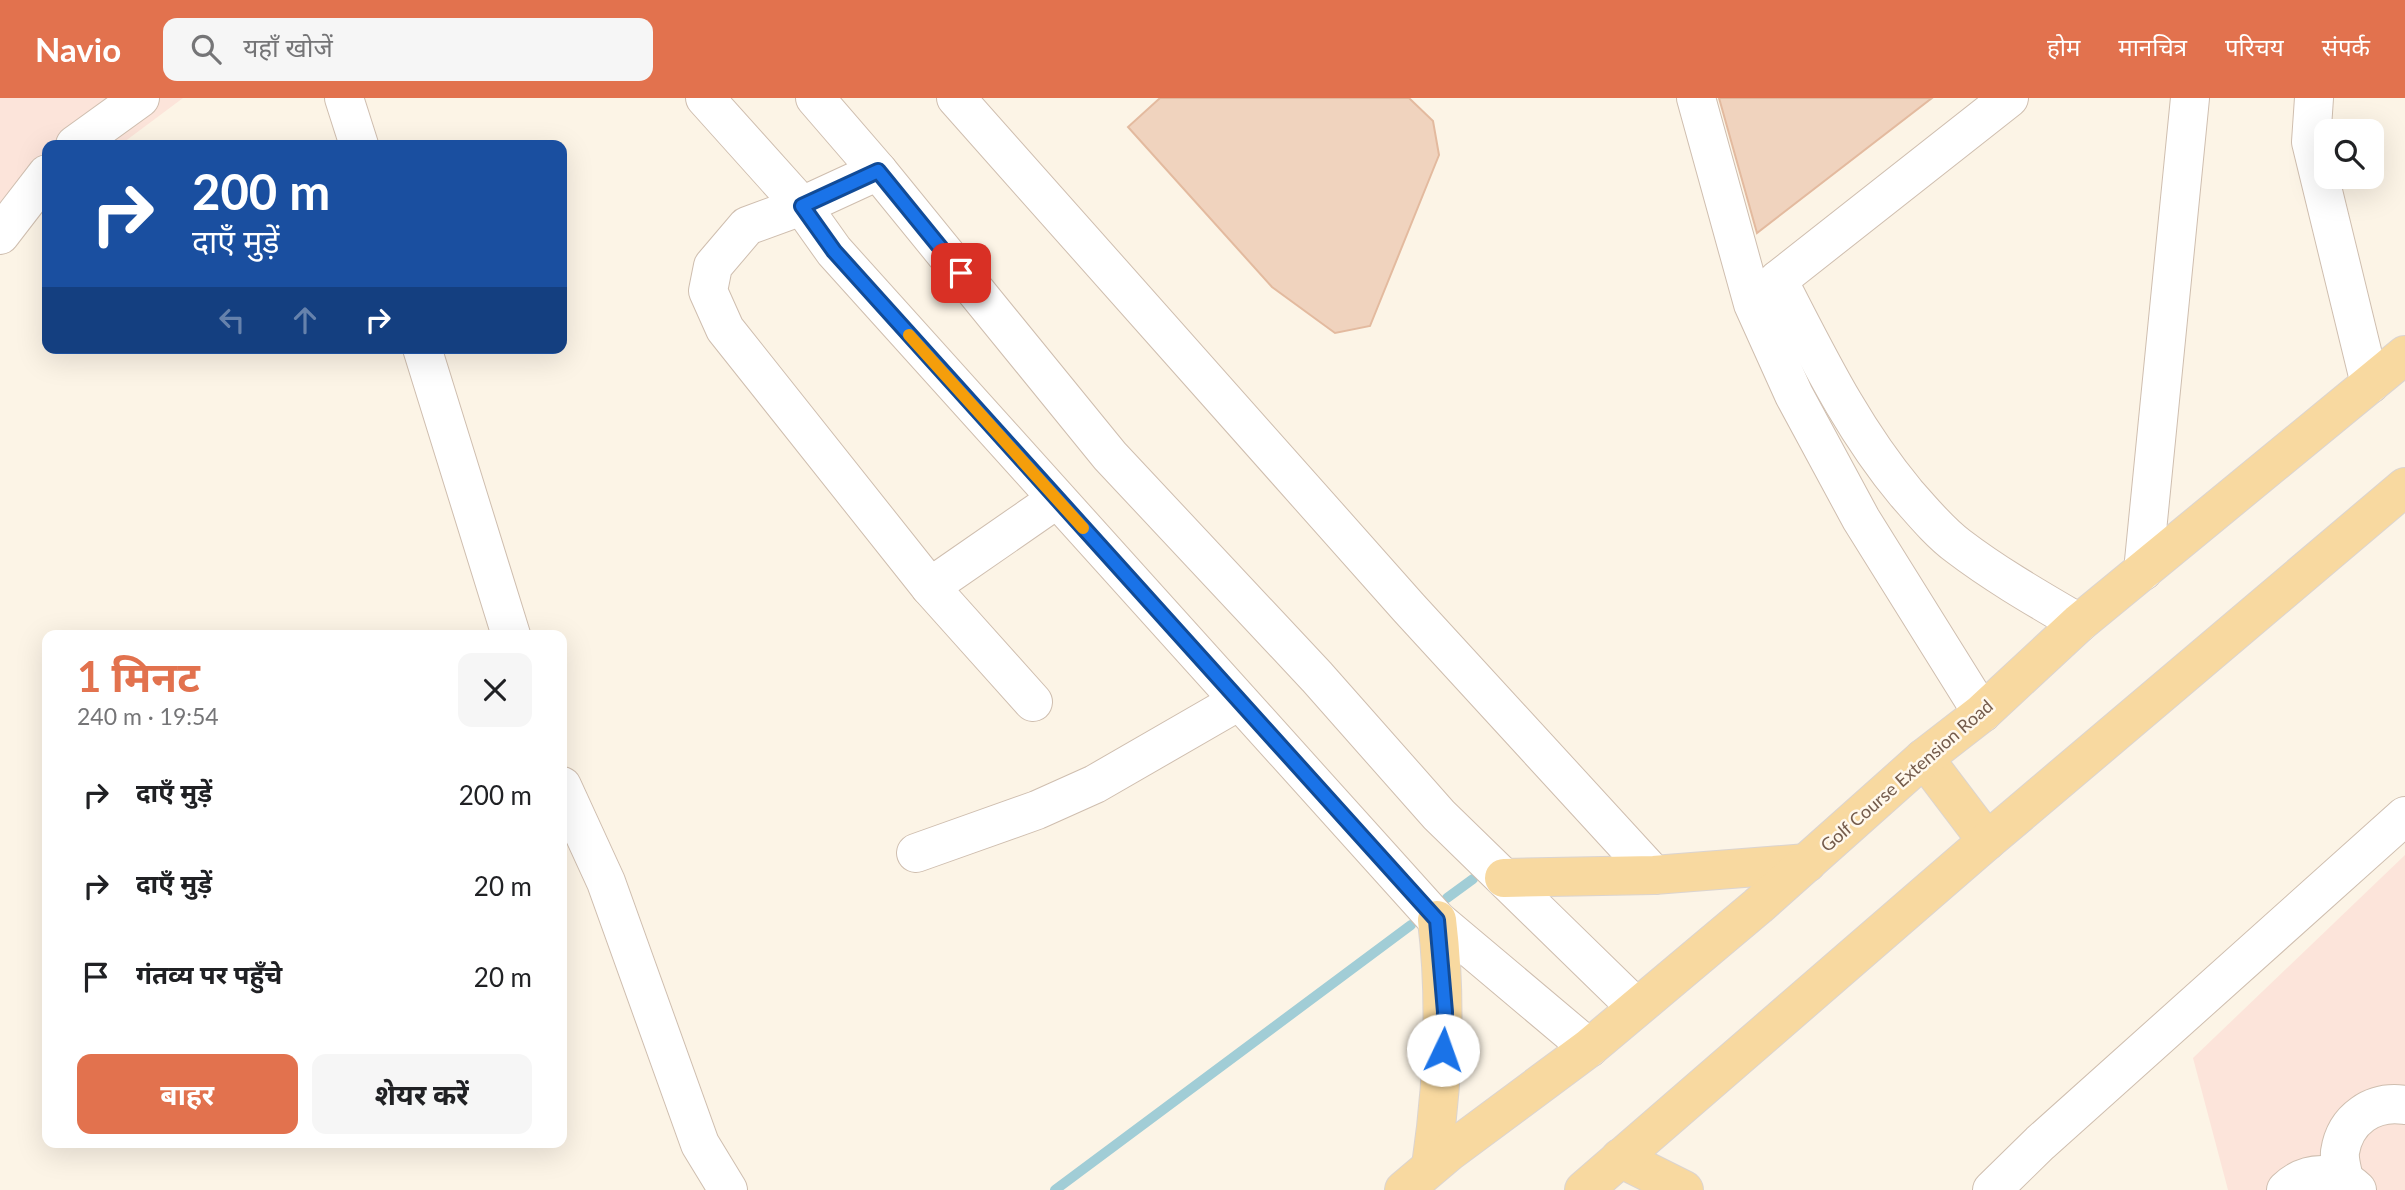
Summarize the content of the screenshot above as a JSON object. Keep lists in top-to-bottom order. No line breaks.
{"streets":{"main road":["Golf Course Extension Road"]},"page":{"header":"Navio","search":"यहाँ खोजें","nav":["होम","मानचित्र","परिचय","संपर्क"],"turn":["200 m","दाएँ मुड़ें"],"heading":["1 मिनट","240 m · 19:54"],"list":[{"name":"दाएँ मुड़ें","value":"200 m"},{"name":"दाएँ मुड़ें","value":"20 m"},{"name":"गंतव्य पर पहुँचे","value":"20 m"}],"buttons":["बाहर","शेयर करें"]}}
